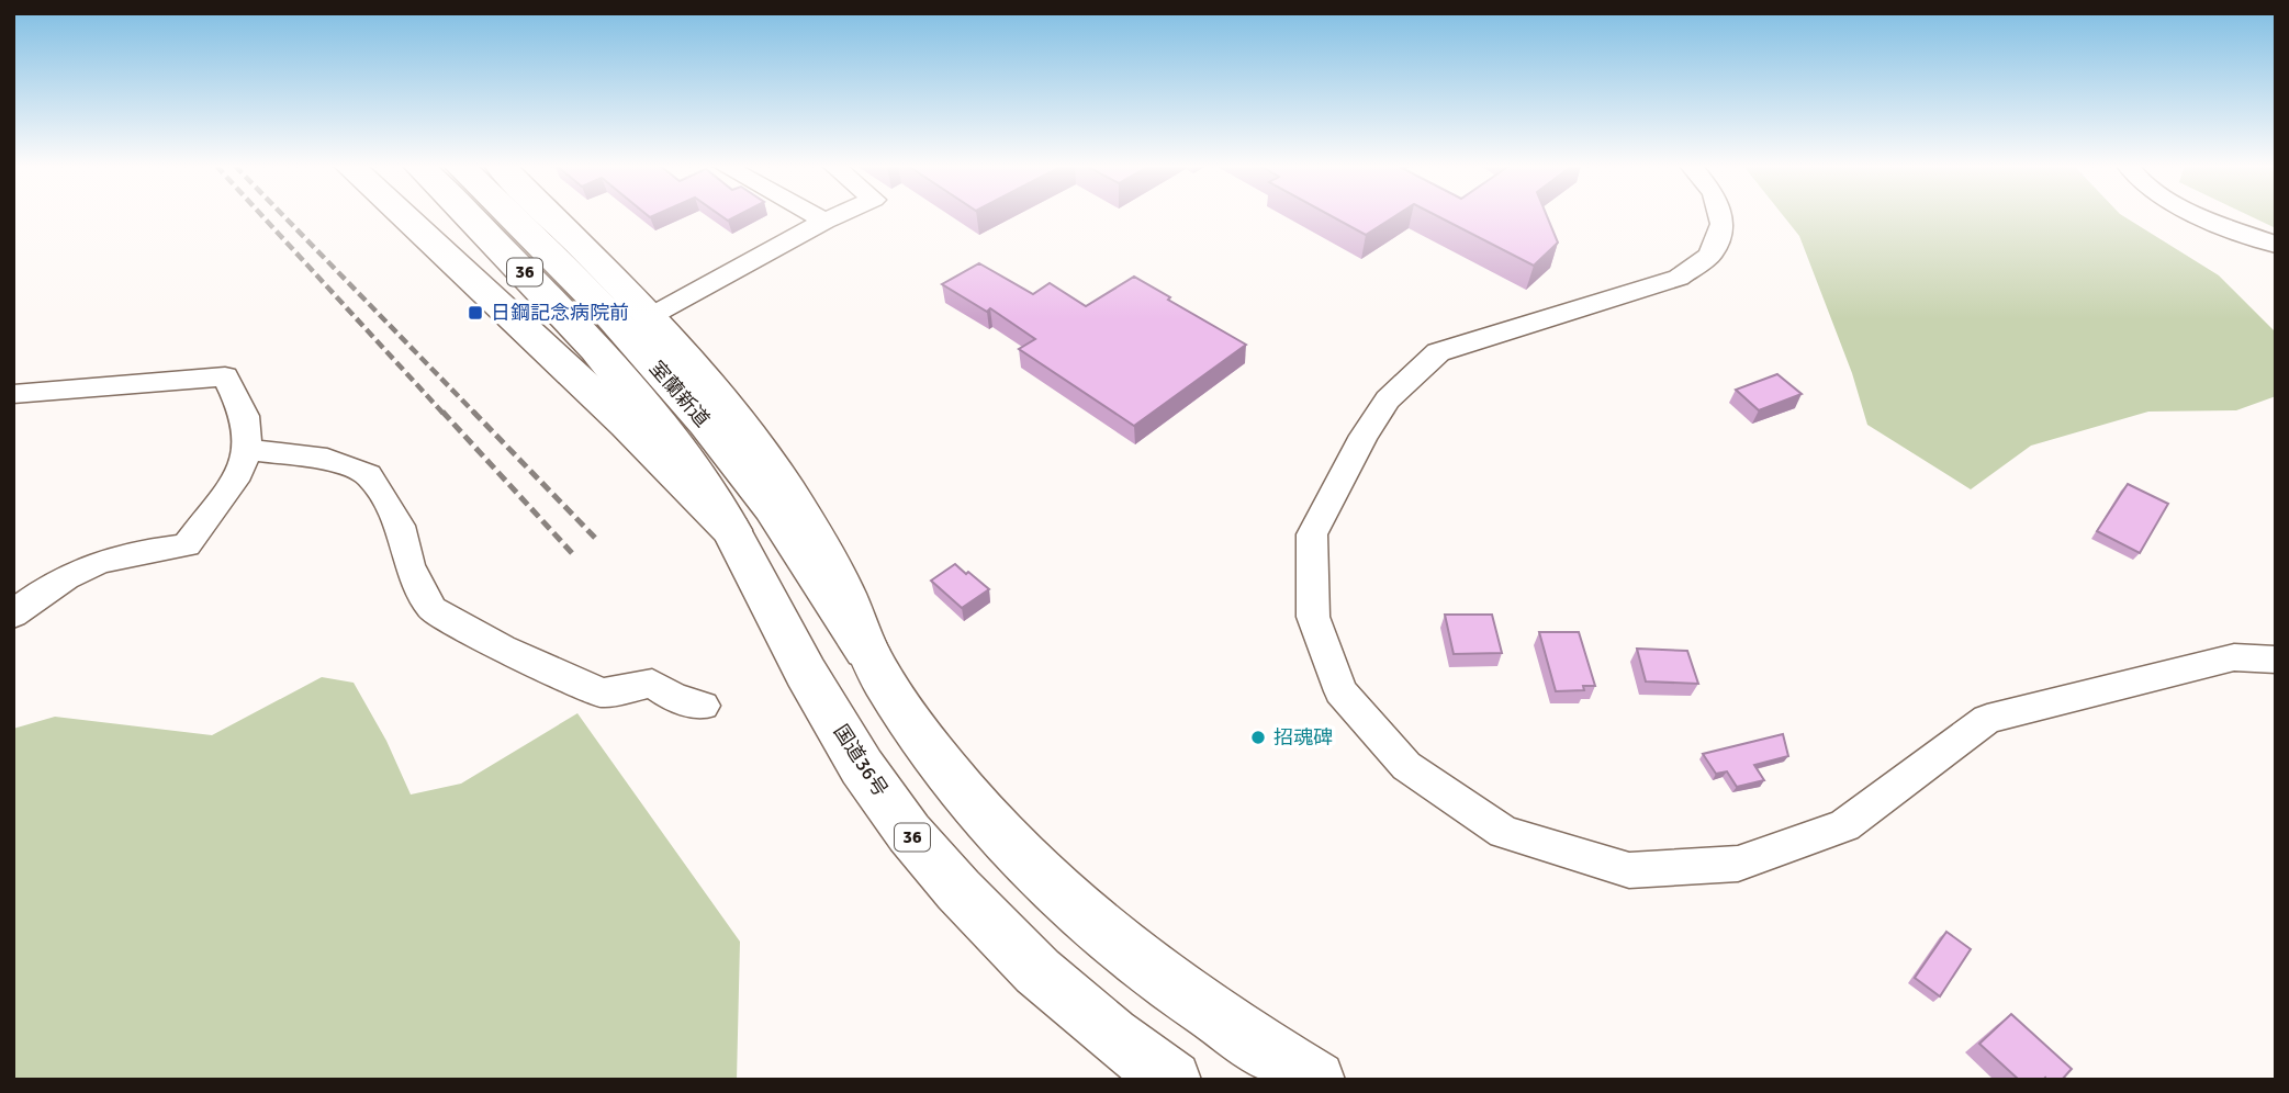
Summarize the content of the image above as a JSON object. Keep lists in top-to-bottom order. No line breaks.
{"streets":{"highway":["36","室蘭新道","国道36号"]},"crossings":[["36","室蘭新道"],["室蘭新道","国道36号"]],"places":{"transit":["日鋼記念病院前"],"other":["招魂碑"]}}
